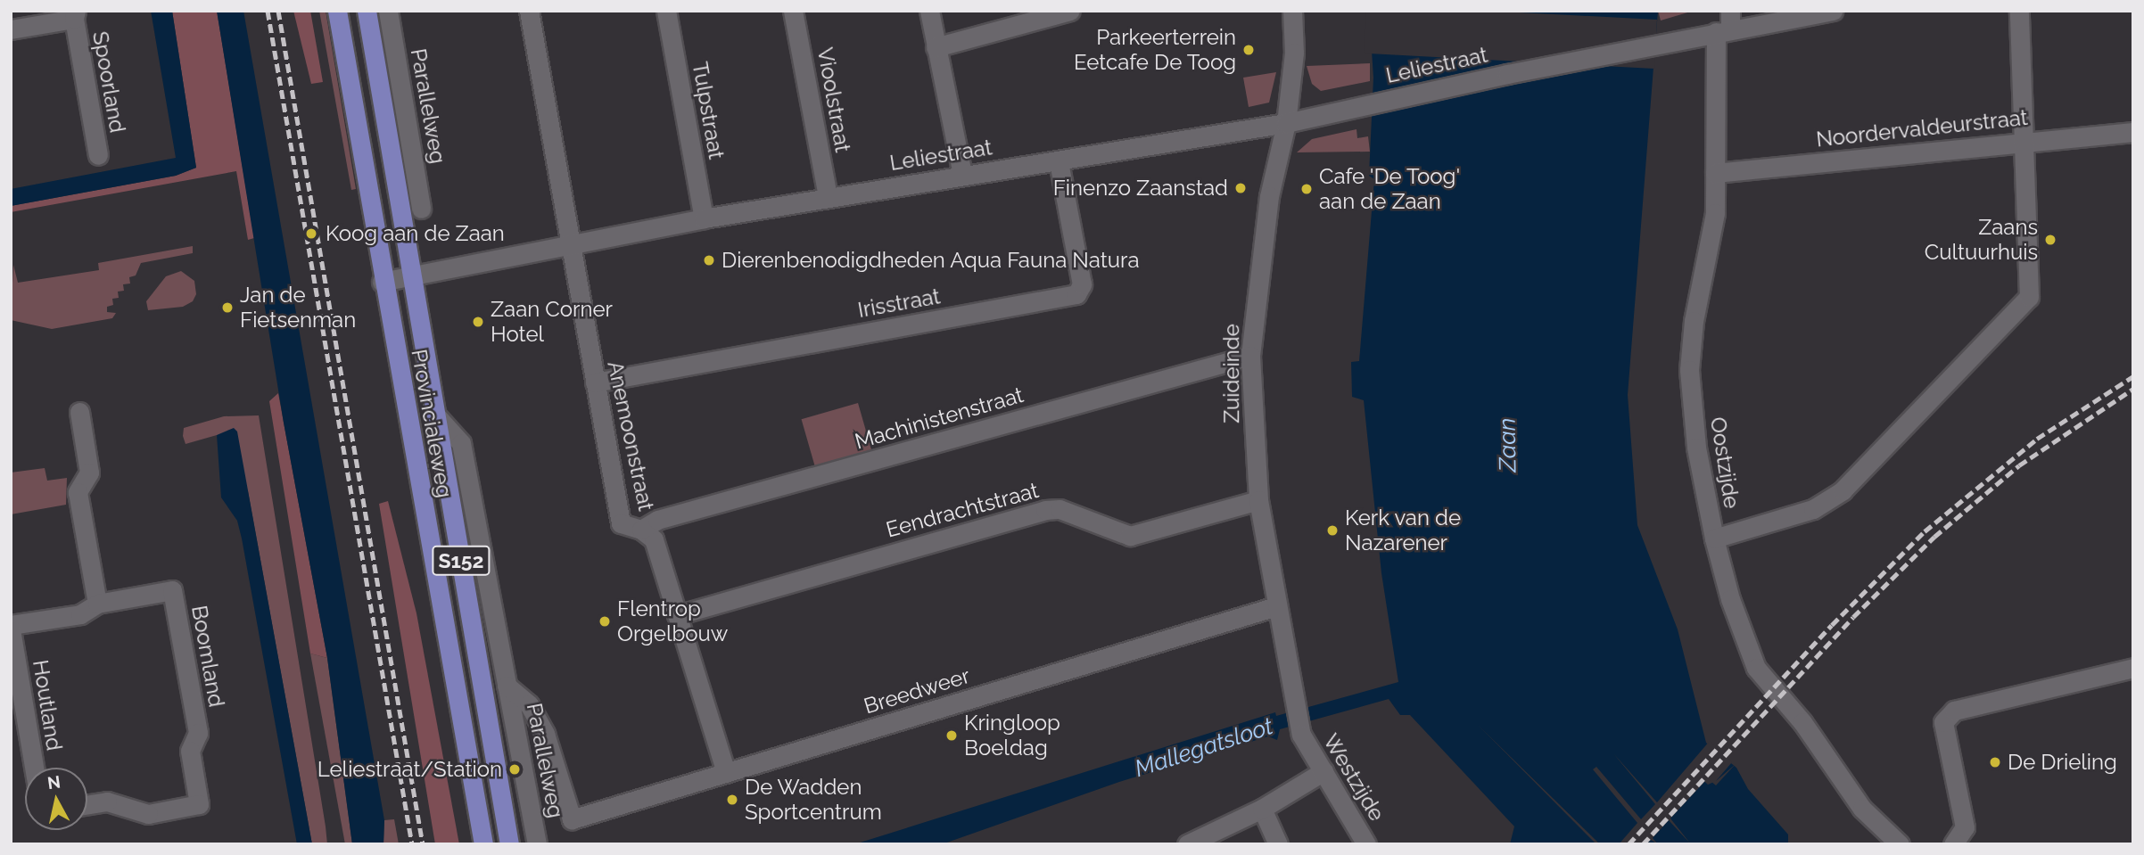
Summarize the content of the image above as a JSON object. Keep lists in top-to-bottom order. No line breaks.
{"streets":{"main road":["Provincialeweg","S152"],"street":["Leliestraat","Spoorland","Vioolstraat","Parallelweg","Tulpstraat","Noordervaldeurstraat","Irisstraat","Zuideinde","Machinistenstraat","Anemoonstraat","Oostzijde","Eendrachtstraat","Boomland","Breedweer","Houtland","Westzijde"]},"crossings":[["Leliestraat","Vioolstraat"],["Leliestraat","Tulpstraat"],["Leliestraat","Irisstraat"],["Leliestraat","Zuideinde"],["Leliestraat","Provincialeweg"],["Leliestraat","Anemoonstraat"],["Leliestraat","Oostzijde"],["Parallelweg","Provincialeweg"],["Parallelweg","Breedweer"],["Noordervaldeurstraat","Oostzijde"],["Irisstraat","Anemoonstraat"],["Zuideinde","Machinistenstraat"],["Zuideinde","Eendrachtstraat"],["Zuideinde","Breedweer"],["Zuideinde","Westzijde"],["Machinistenstraat","Anemoonstraat"],["Anemoonstraat","Eendrachtstraat"],["Anemoonstraat","Breedweer"]],"water":["Zaan","Mallegatsloot"],"places":["Parkeerterrein Eetcafe De Toog","Finenzo Zaanstad","Cafe 'De Toog' aan de Zaan","Koog aan de Zaan","Zaans Cultuurhuis","Dierenbenodigdheden Aqua Fauna Natura","Jan de Fietsenman","Zaan Corner Hotel","Kerk van de Nazarener","Flentrop Orgelbouw","Kringloop Boeldag","De Drieling","Leliestraat/Station","De Wadden Sportcentrum"],"north":"top"}
